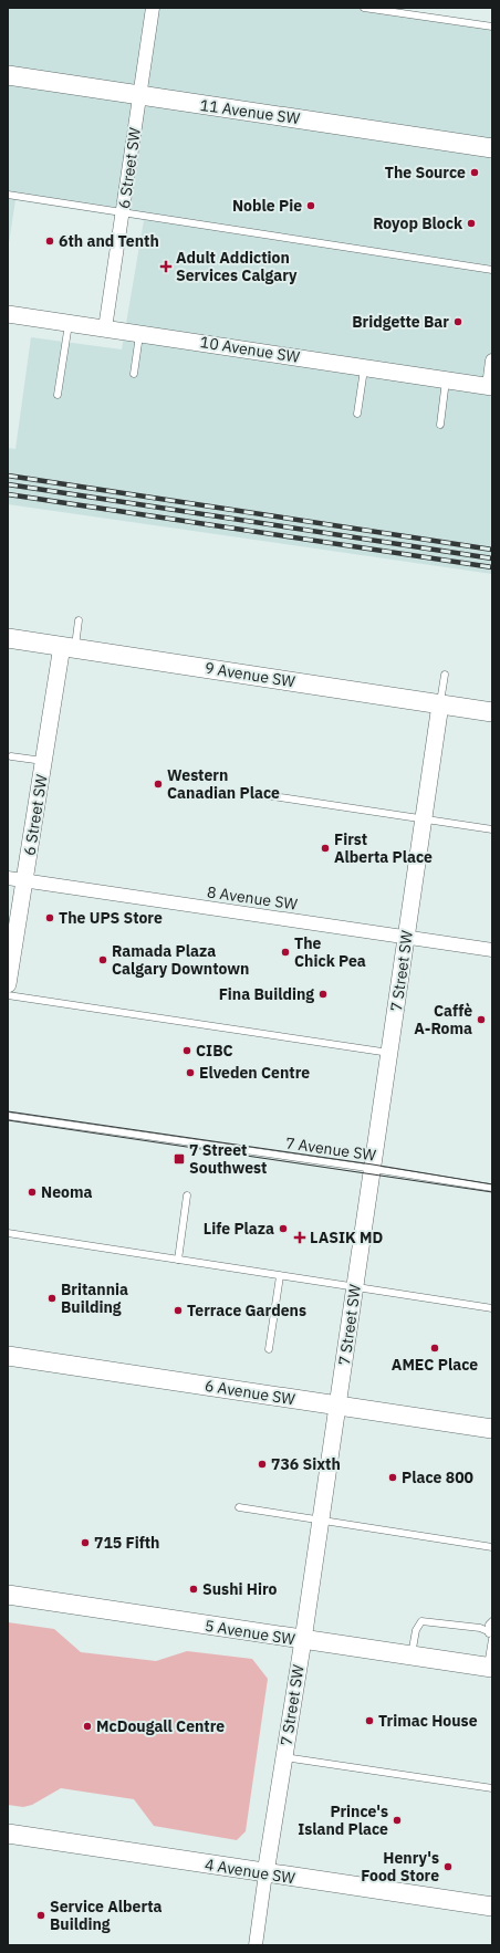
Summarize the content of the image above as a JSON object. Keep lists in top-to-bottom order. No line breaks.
{"streets":{"main road":["11 Avenue SW","9 Avenue SW","6 Avenue SW","5 Avenue SW","4 Avenue SW"],"street":["6 Street SW","10 Avenue SW","8 Avenue SW","7 Street SW"],"lane":["7 Avenue SW"]},"crossings":[["11 Avenue SW","6 Street SW"],["6 Street SW","10 Avenue SW"],["6 Street SW","9 Avenue SW"],["6 Street SW","8 Avenue SW"],["9 Avenue SW","7 Street SW"],["8 Avenue SW","7 Street SW"],["7 Street SW","7 Avenue SW"],["7 Street SW","6 Avenue SW"],["7 Street SW","5 Avenue SW"],["7 Street SW","4 Avenue SW"]],"places":{"other":["The Source","Noble Pie","Royop Block","6th and Tenth","Bridgette Bar","Western Canadian Place","First Alberta Place","The UPS Store","The Chick Pea","Ramada Plaza Calgary Downtown","Fina Building","Caffè A-Roma","CIBC","Elveden Centre","Neoma","Life Plaza","Britannia Building","Terrace Gardens","AMEC Place","736 Sixth","Place 800","715 Fifth","Sushi Hiro","Trimac House","McDougall Centre","Prince's Island Place","Henry's Food Store","Service Alberta Building"],"health":["Adult Addiction Services Calgary","LASIK MD"],"transit":["7 Street Southwest"]}}
